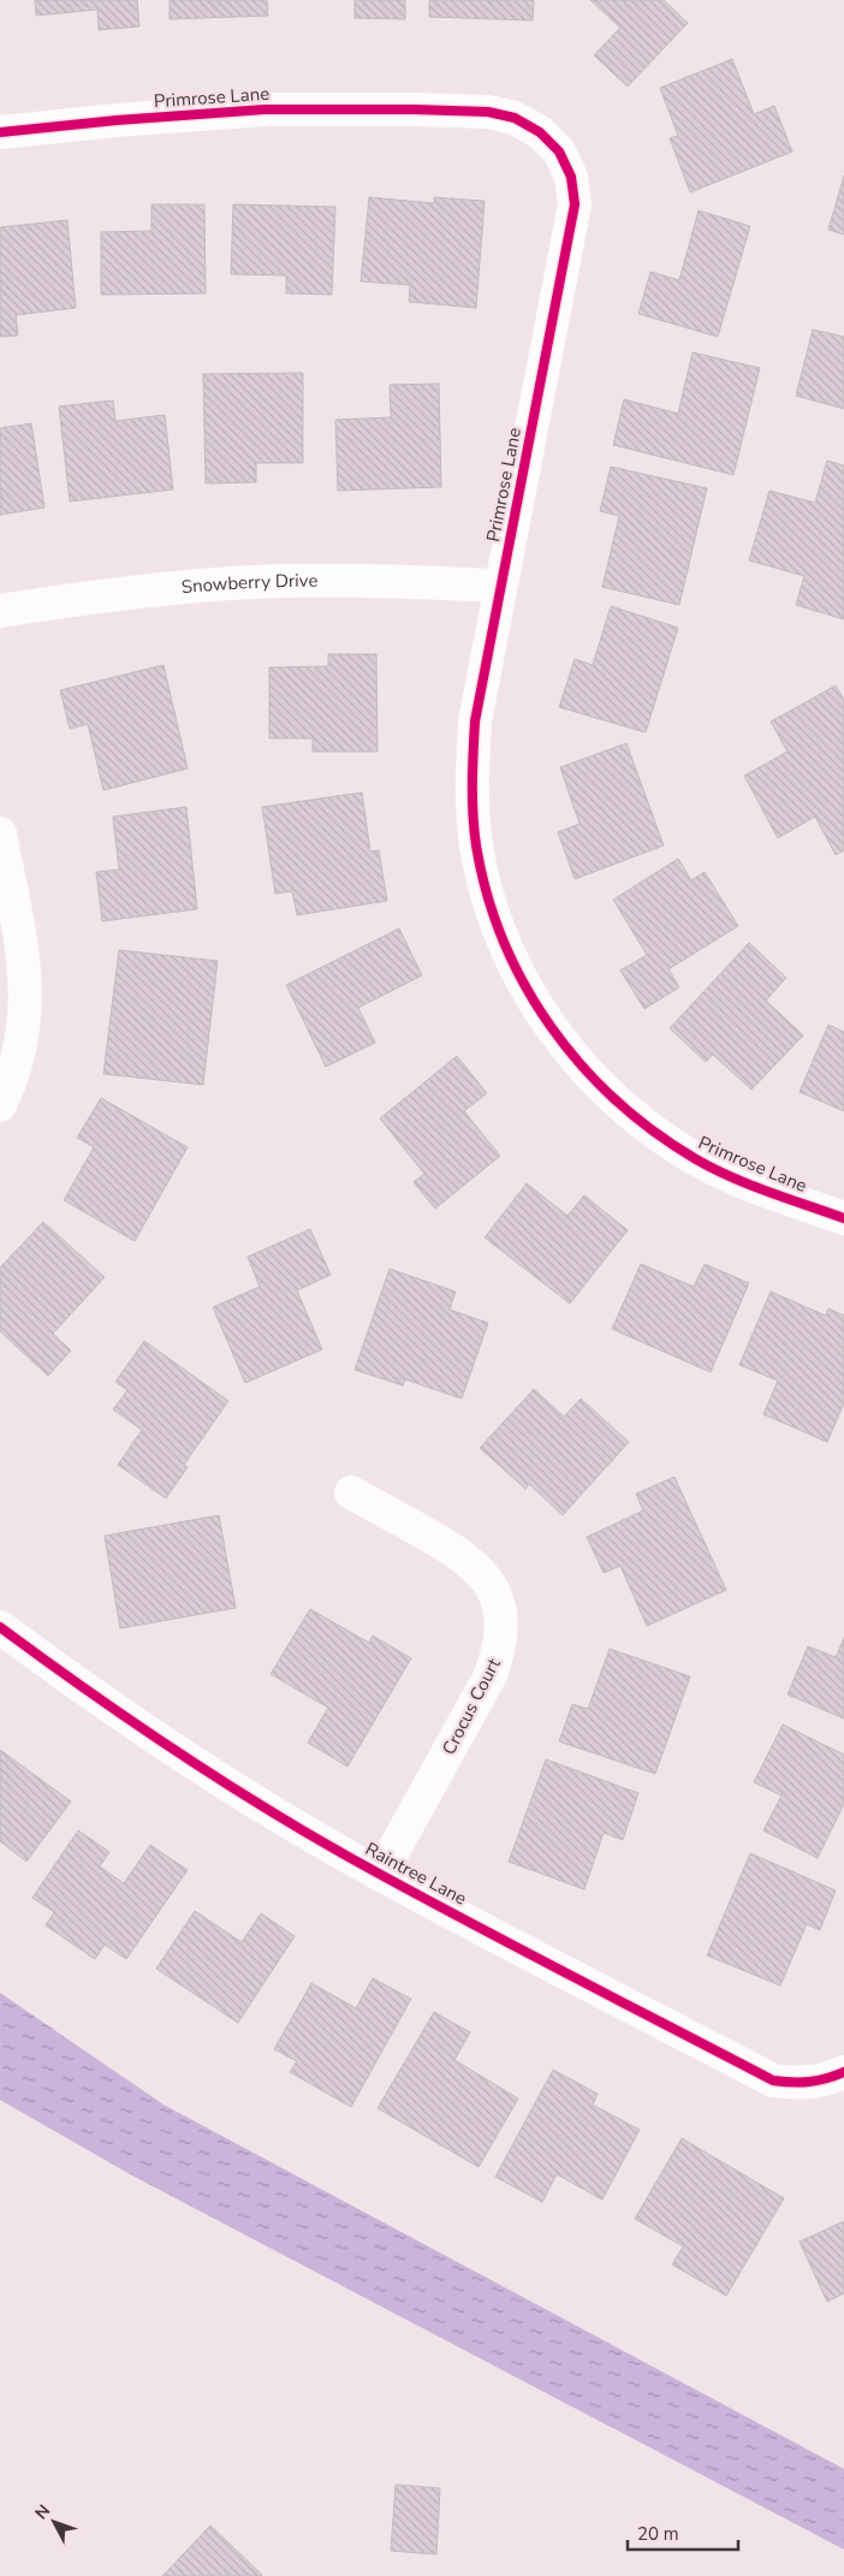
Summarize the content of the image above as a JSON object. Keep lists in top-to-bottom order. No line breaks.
{"streets":{"street":["Primrose Lane","Snowberry Drive","Crocus Court","Raintree Lane"]},"crossings":[["Primrose Lane","Snowberry Drive"],["Crocus Court","Raintree Lane"]],"scale_bar":"20 m","north":"top left"}
